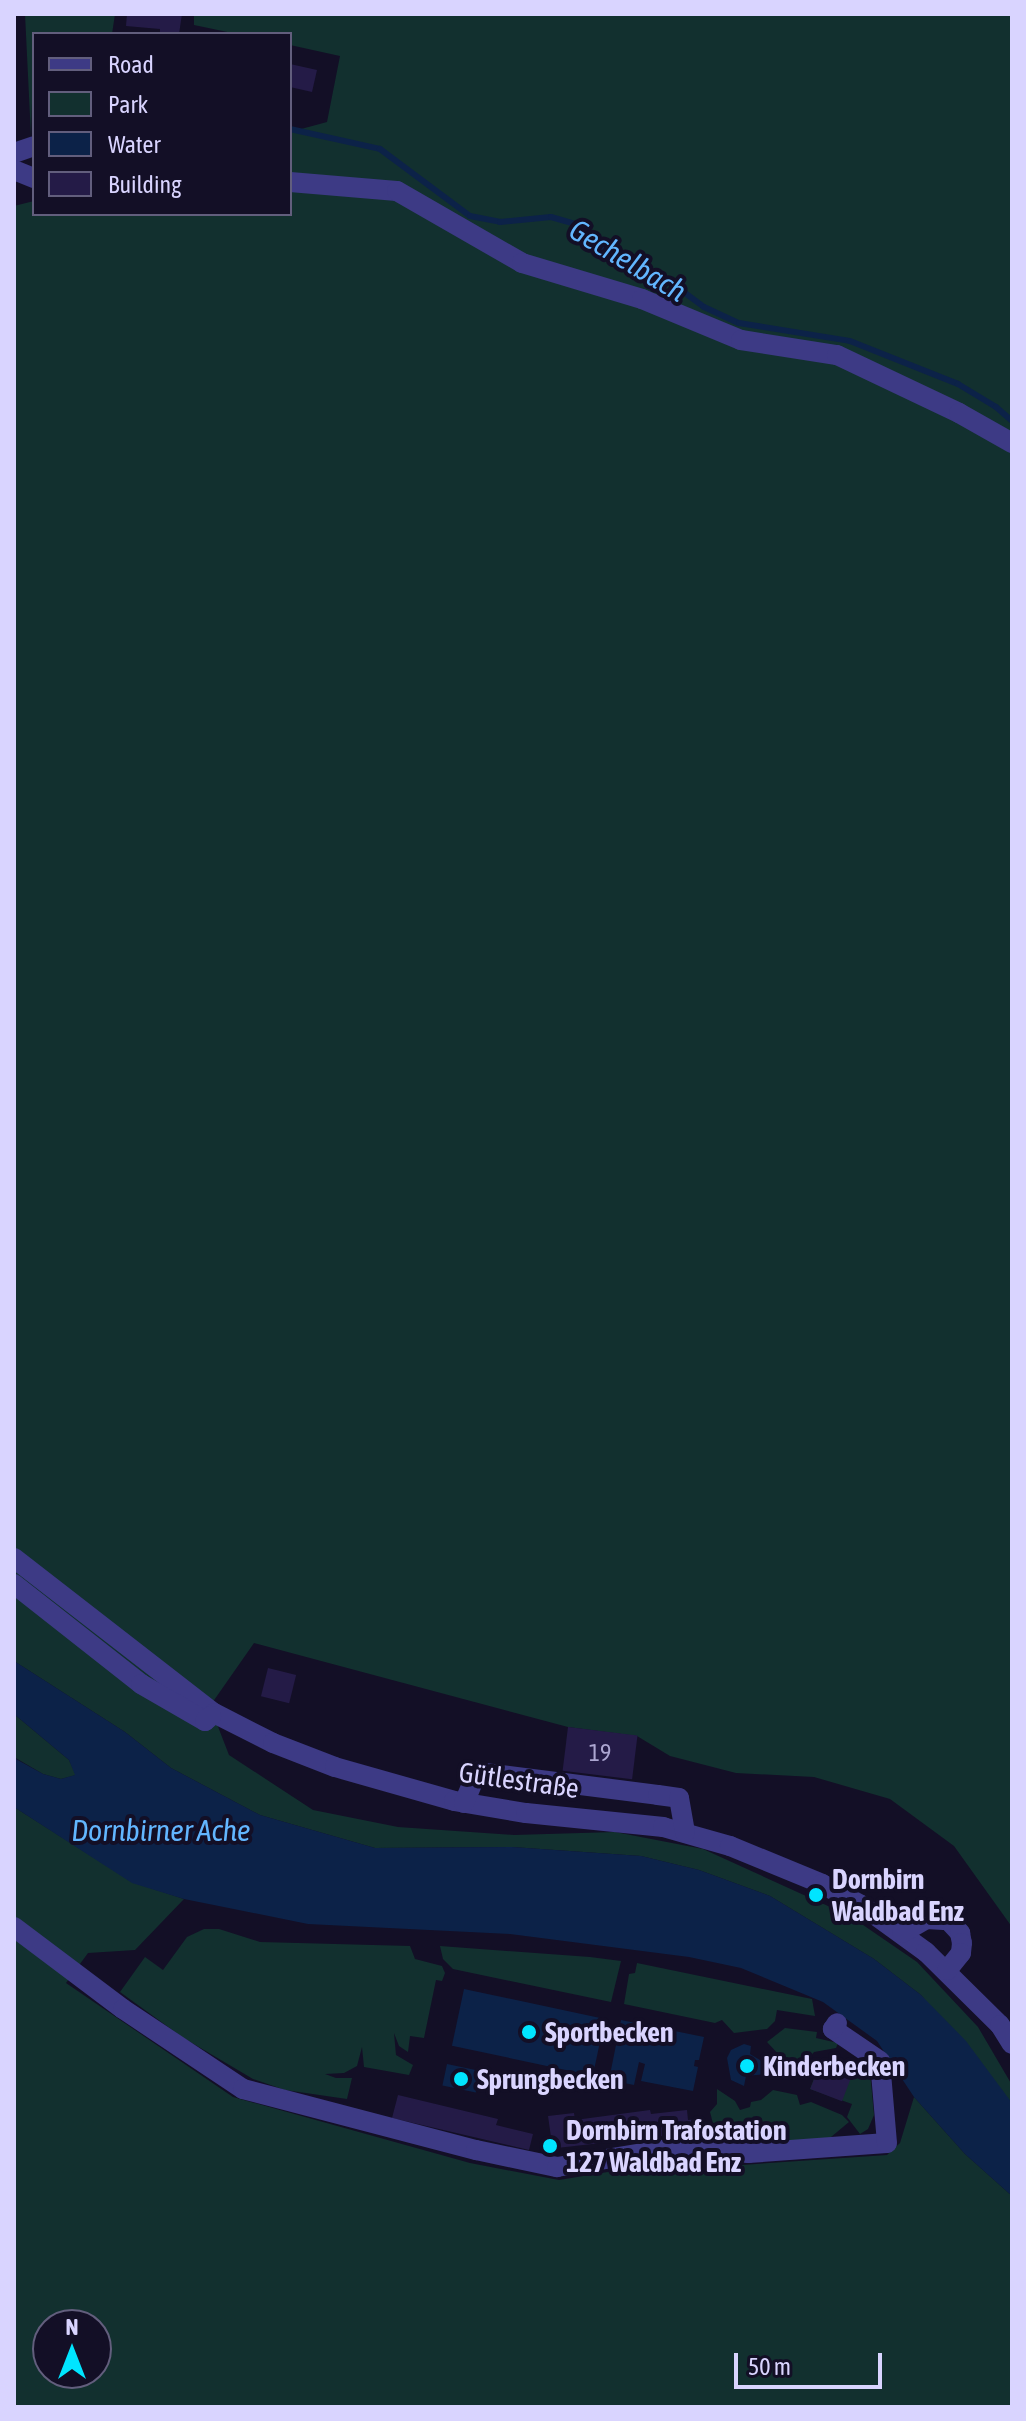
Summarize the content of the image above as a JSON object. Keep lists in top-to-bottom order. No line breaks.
{"streets":{"street":["Gütlestraße"]},"water":["Gechelbach","Dornbirner Ache"],"places":["Dornbirn Waldbad Enz","Sportbecken","Kinderbecken","Sprungbecken","Dornbirn Trafostation 127 Waldbad Enz"],"house_numbers":["19"],"legend":["Road","Park","Water","Building"],"scale_bar":"50 m","north":"top"}
